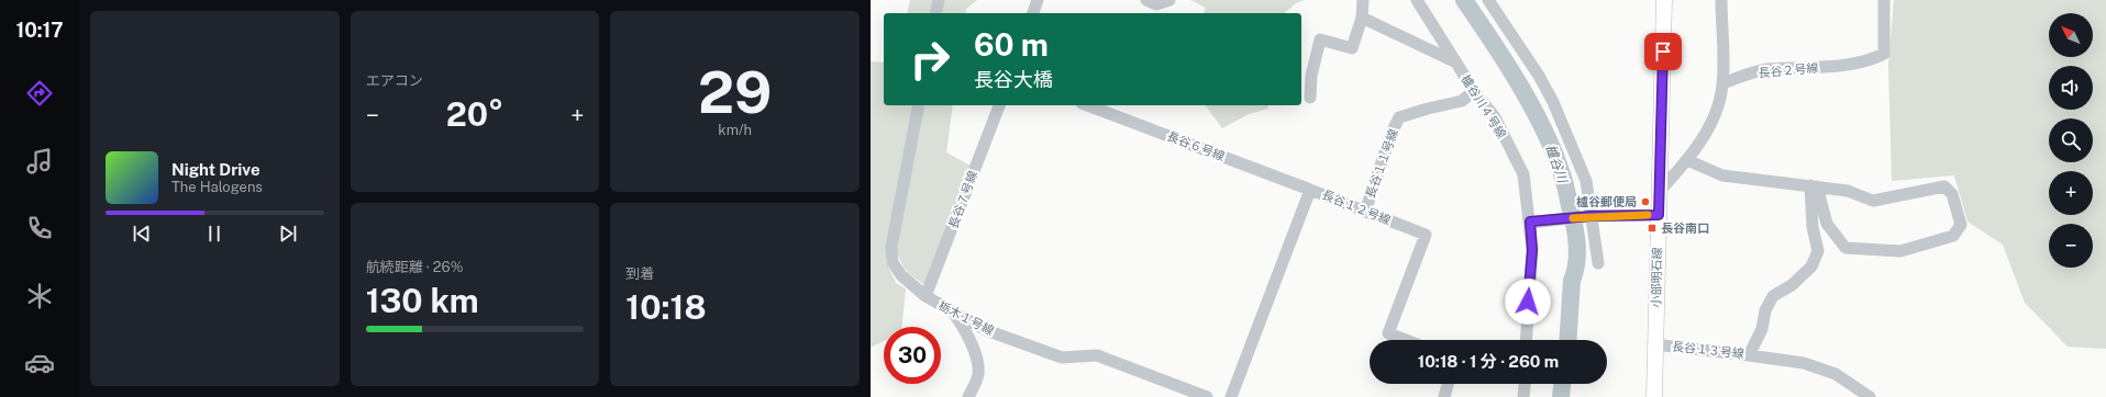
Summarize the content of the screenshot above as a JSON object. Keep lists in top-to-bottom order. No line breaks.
{"streets":{"main road":["小部明石線"],"street":["長谷２号線","櫨谷川４号線","長谷６号線","長谷１１号線","長谷７号線","長谷１２号線","栃木１号線","長谷１３号線"]},"crossings":[["櫨谷川４号線","長谷１１号線"],["長谷６号線","長谷１２号線"],["長谷１１号線","長谷１２号線"],["長谷７号線","栃木１号線"],["小部明石線","長谷１３号線"]],"water":["櫨谷川"],"places":{"other":["櫨谷郵便局"],"transit":["長谷南口"]},"north":"top left","page":{"tabs":"10:17","tile":["エアコン",["29","km/h"],["航続距離 · 26%","130 km"],["到着","10:18"]],"map_buttons":["+","−"],"turn":["60 m","長谷大橋"],"heat":["−","20°","+"],"song":["Night Drive","The Halogens"],"limit":"30","trip":"10:18 · 1 分 · 260 m"}}
